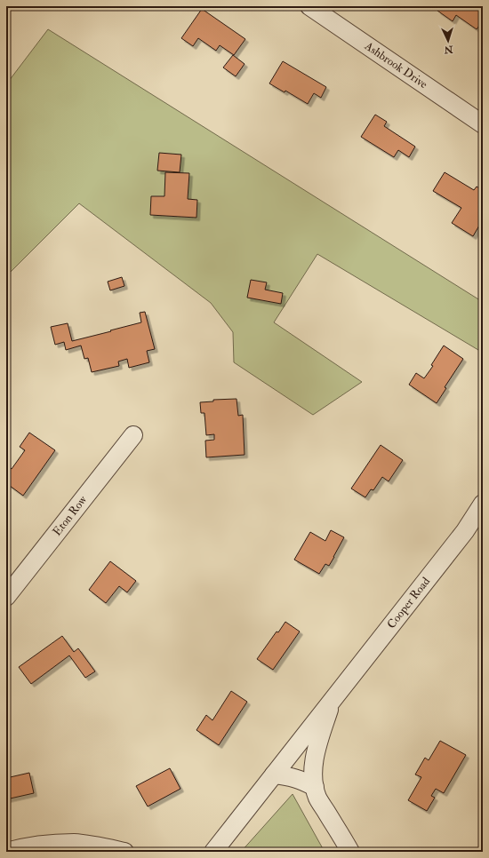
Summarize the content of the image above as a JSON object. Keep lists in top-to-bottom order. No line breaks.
{"streets":{"street":["Ashbrook Drive","Eton Row","Cooper Road"]},"north":"bottom"}
